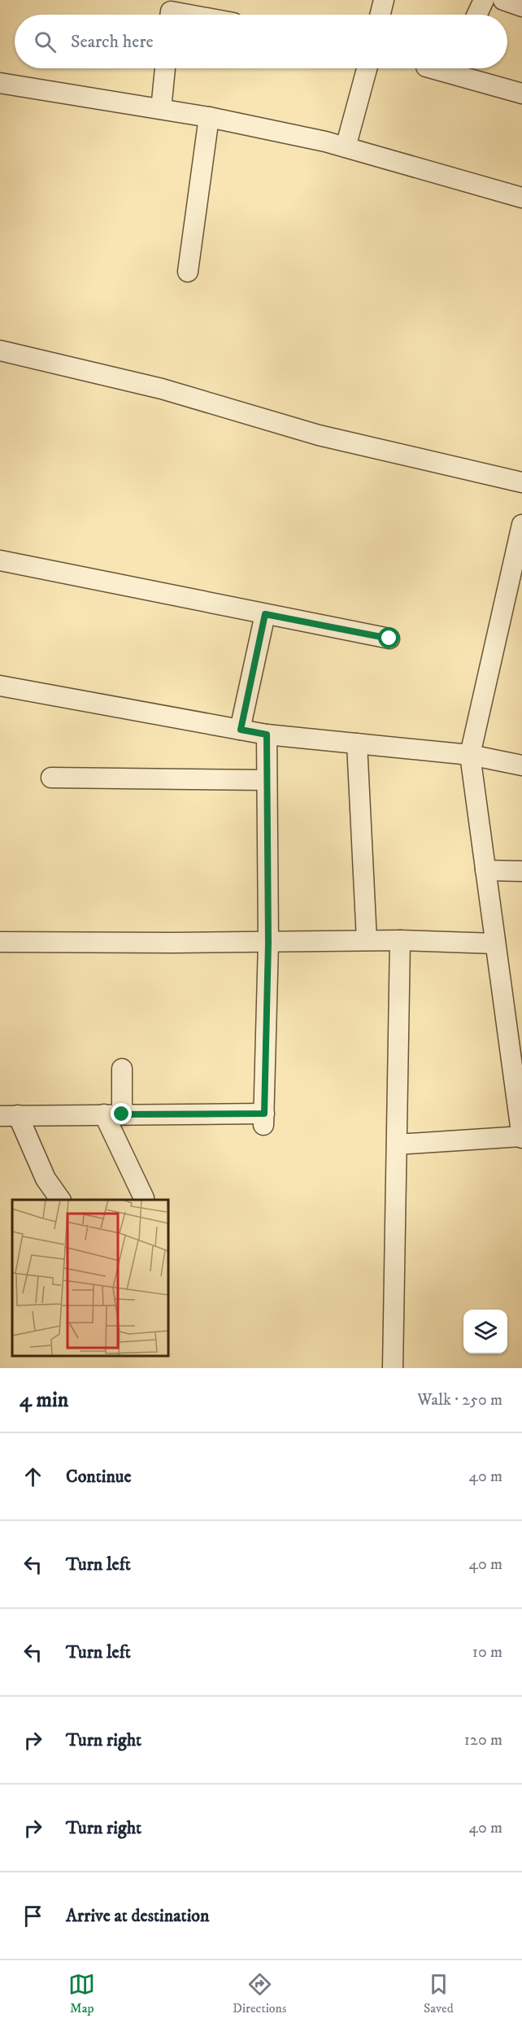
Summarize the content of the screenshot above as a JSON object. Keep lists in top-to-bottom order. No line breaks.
{"page":{"search":"Search here","heading":["4 min","Walk · 250 m"],"list":[["Continue","40 m"],["Turn left","40 m"],["Turn left","10 m"],["Turn right","120 m"],["Turn right","40 m"],"Arrive at destination"],"nav":["Map","Directions","Saved"]}}
